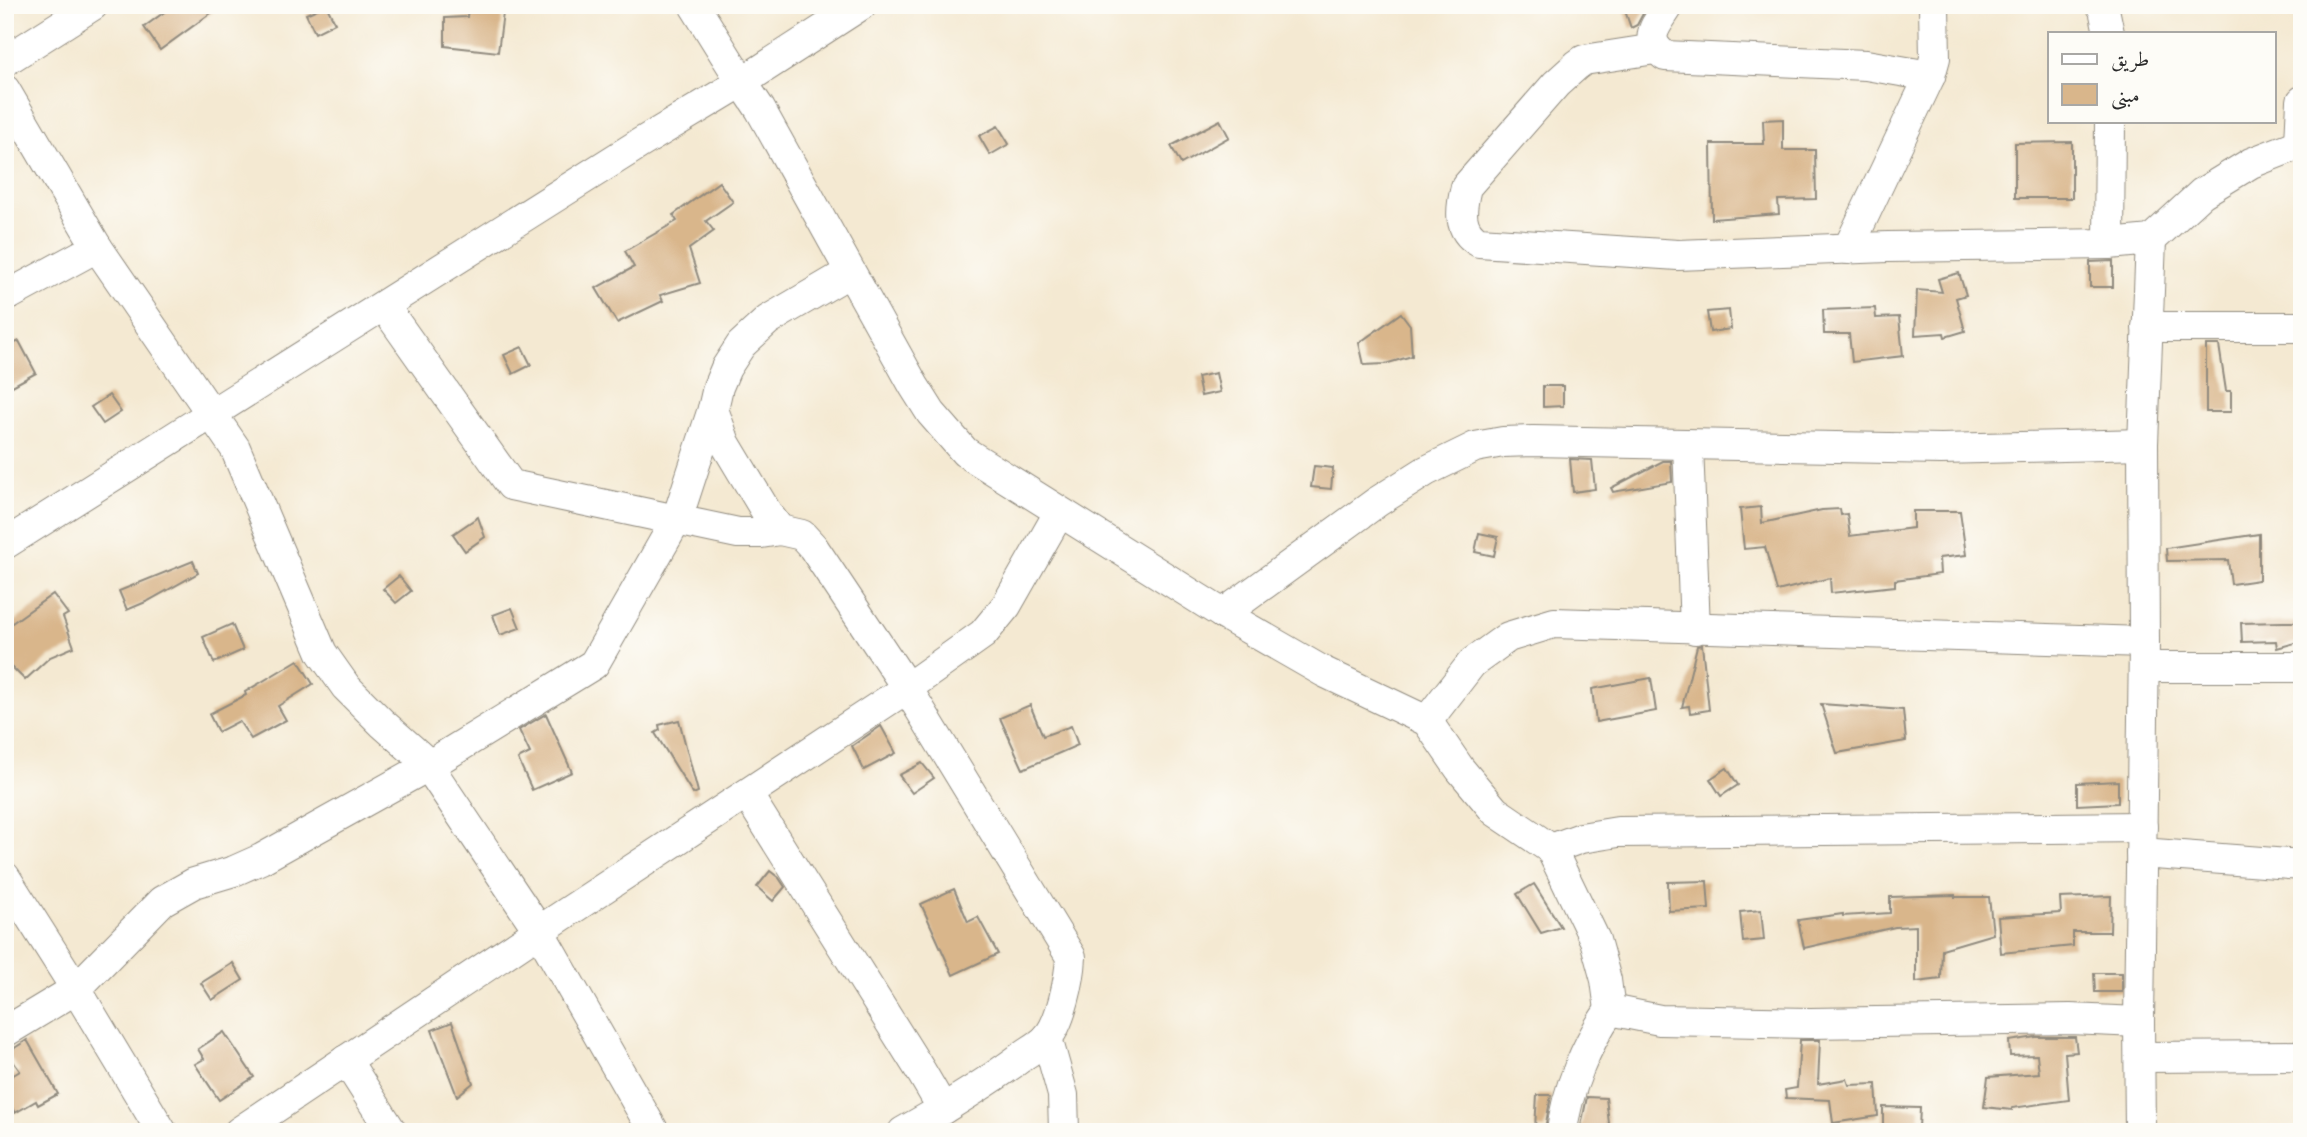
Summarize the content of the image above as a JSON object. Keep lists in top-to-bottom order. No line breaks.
{"legend":["طريق","مبنى"]}
